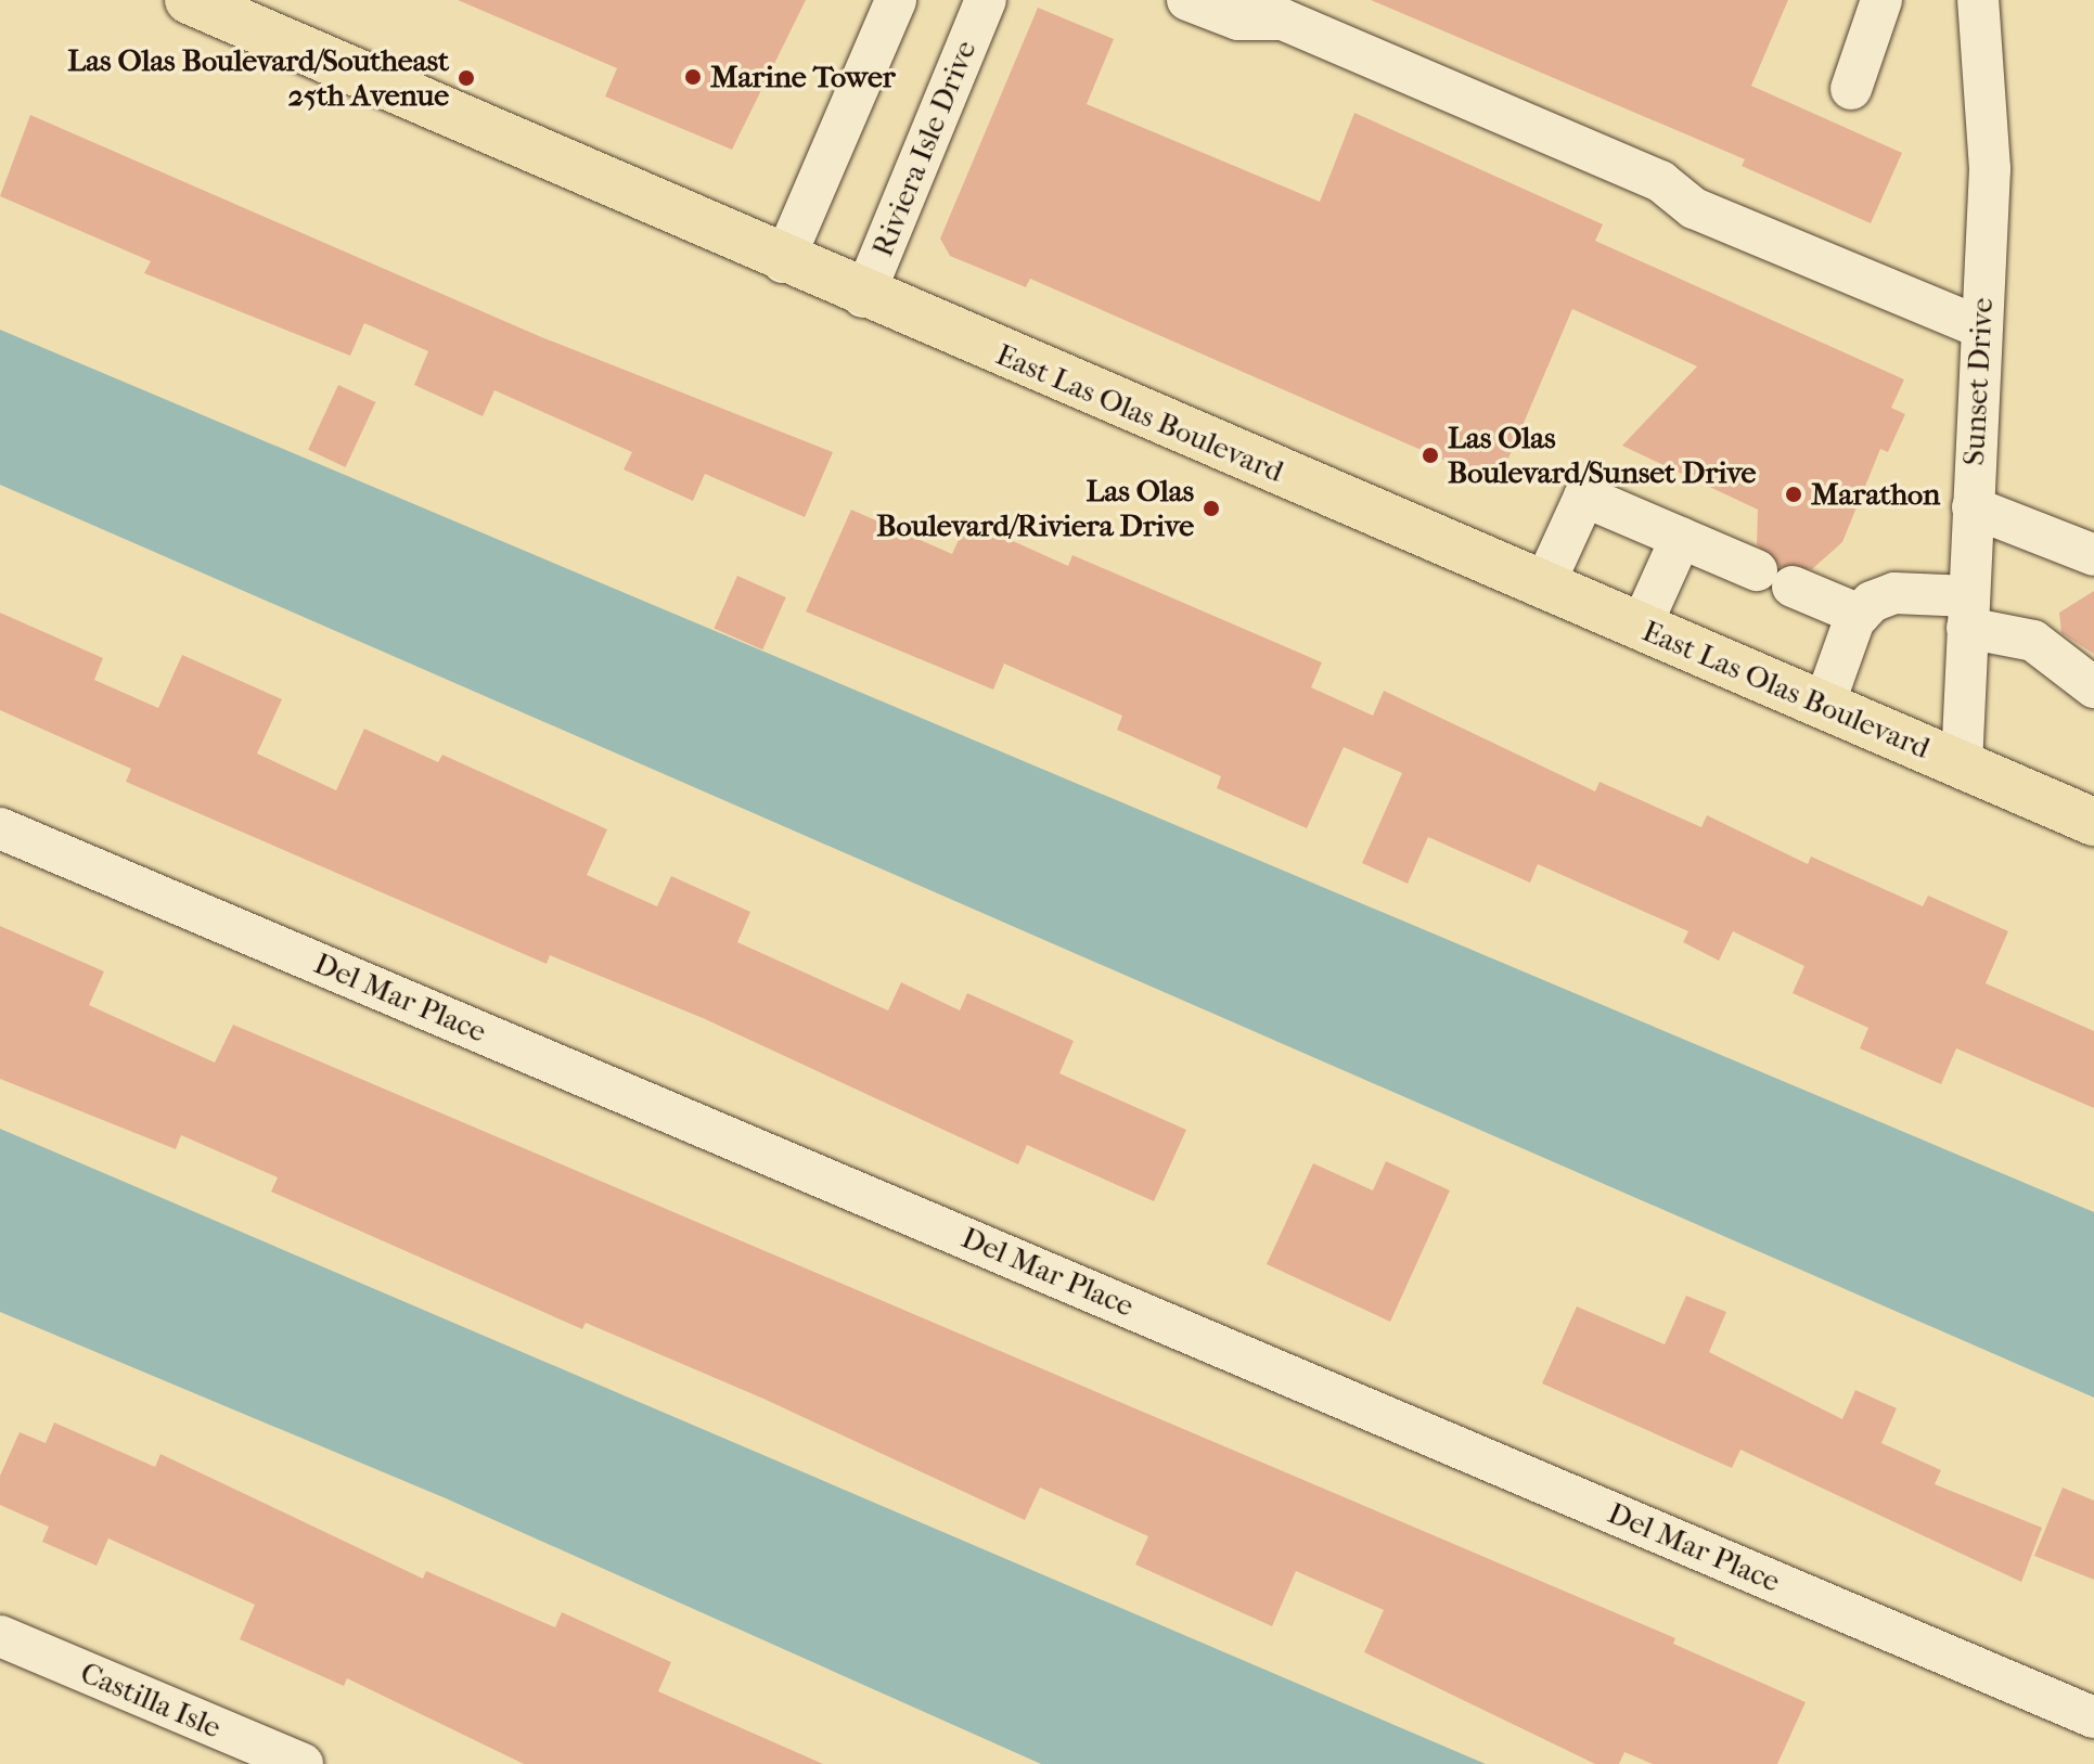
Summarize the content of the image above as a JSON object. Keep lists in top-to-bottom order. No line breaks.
{"streets":{"main road":["East Las Olas Boulevard"],"street":["Riviera Isle Drive","Sunset Drive","Del Mar Place","Castilla Isle"]},"crossings":[["Riviera Isle Drive","East Las Olas Boulevard"],["Sunset Drive","East Las Olas Boulevard"]],"places":["Marine Tower","Las Olas Boulevard/Southeast 25th Avenue","Las Olas Boulevard/Sunset Drive","Marathon","Las Olas Boulevard/Riviera Drive"]}
